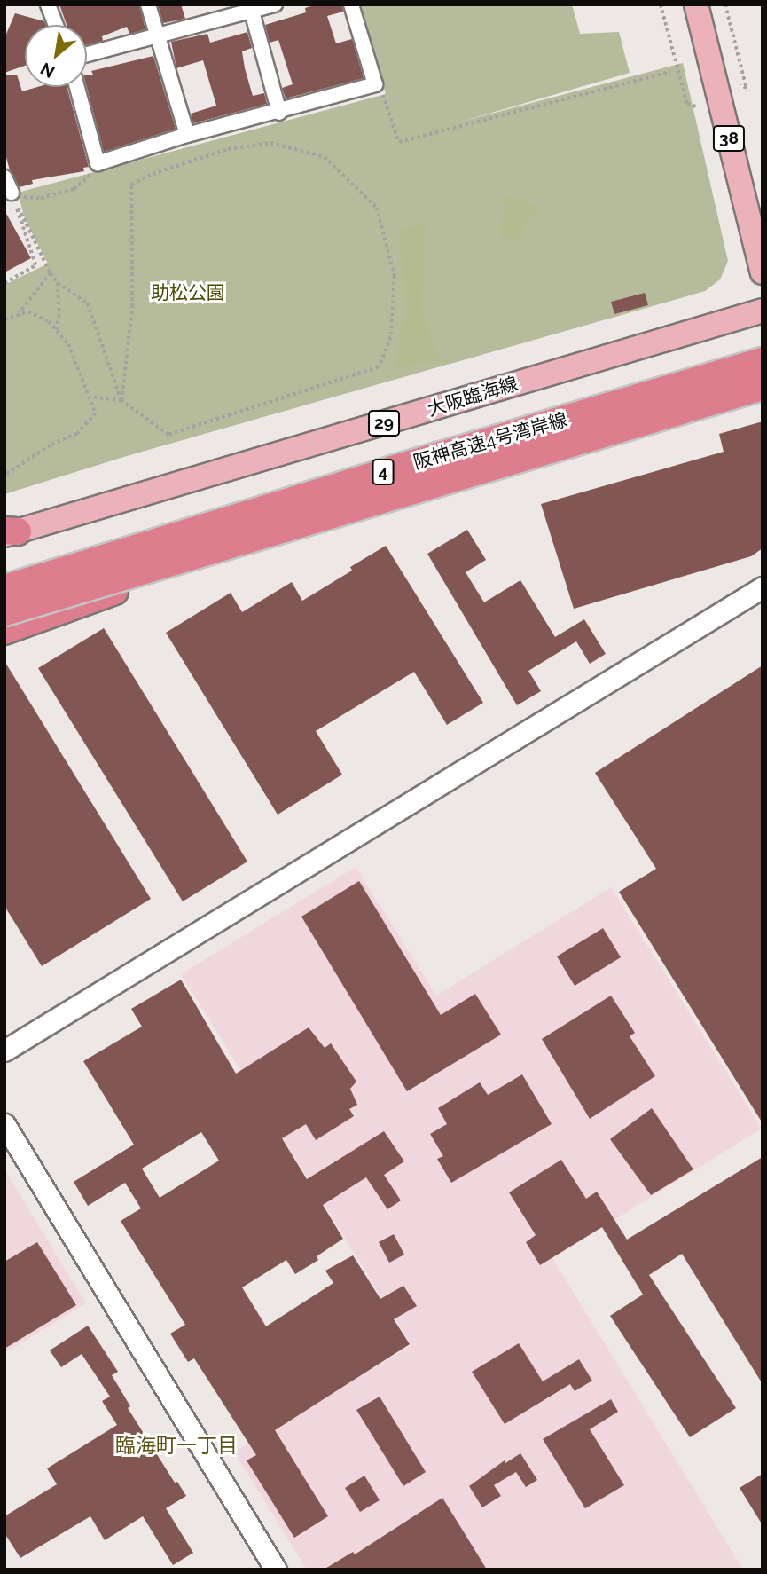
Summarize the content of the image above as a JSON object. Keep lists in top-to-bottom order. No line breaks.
{"streets":{"highway":["阪神高速4号湾岸線","4"],"main road":["38","大阪臨海線","29"]},"districts":["臨海町一丁目"],"parks":["助松公園"],"north":"bottom left"}
